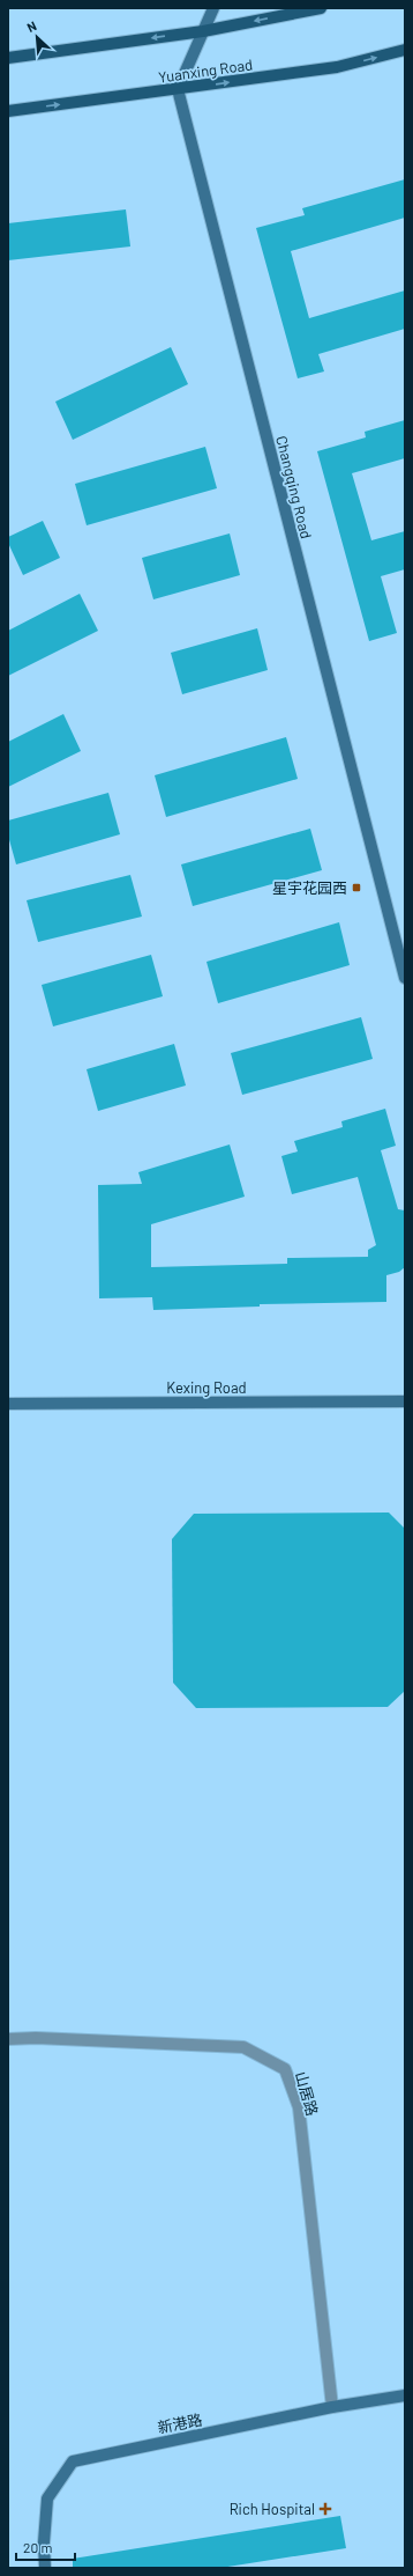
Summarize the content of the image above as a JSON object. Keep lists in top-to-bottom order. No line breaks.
{"streets":{"main road":["Yuanxing Road"],"street":["Changqing Road","Kexing Road","山居路","新港路"]},"crossings":[["Yuanxing Road","Changqing Road"],["山居路","新港路"]],"places":{"transit":["星宇花园西"],"health":["Rich Hospital"]},"scale_bar":"20 m","north":"top left"}
